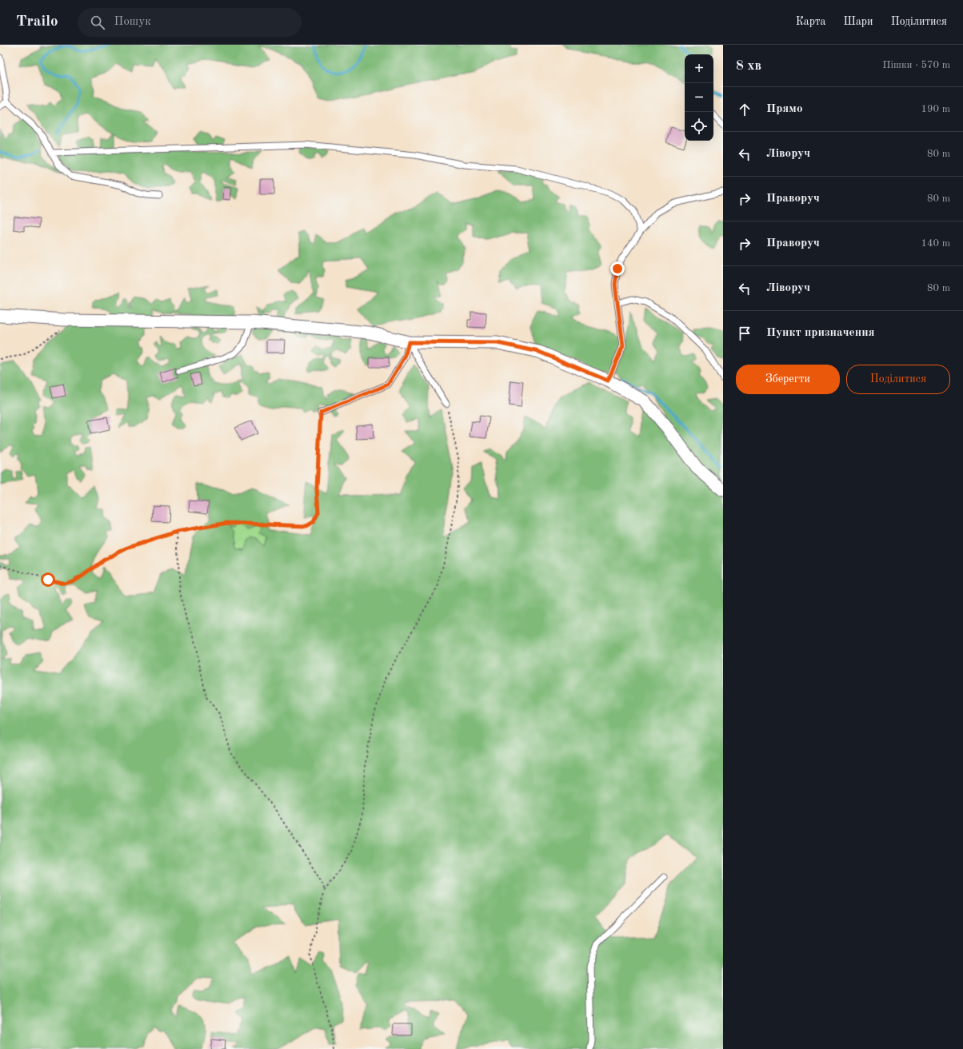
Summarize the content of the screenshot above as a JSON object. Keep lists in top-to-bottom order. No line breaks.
{"page":{"header":"Trailo","search":"Пошук","nav":["Карта","Шари","Поділитися"],"heading":["8 хв","Пішки · 570 m"],"map_buttons":["+","−"],"list":[["Прямо","190 m"],["Ліворуч","80 m"],["Праворуч","80 m"],["Праворуч","140 m"],["Ліворуч","80 m"],"Пункт призначення"],"buttons":["Зберегти","Поділитися"]}}
